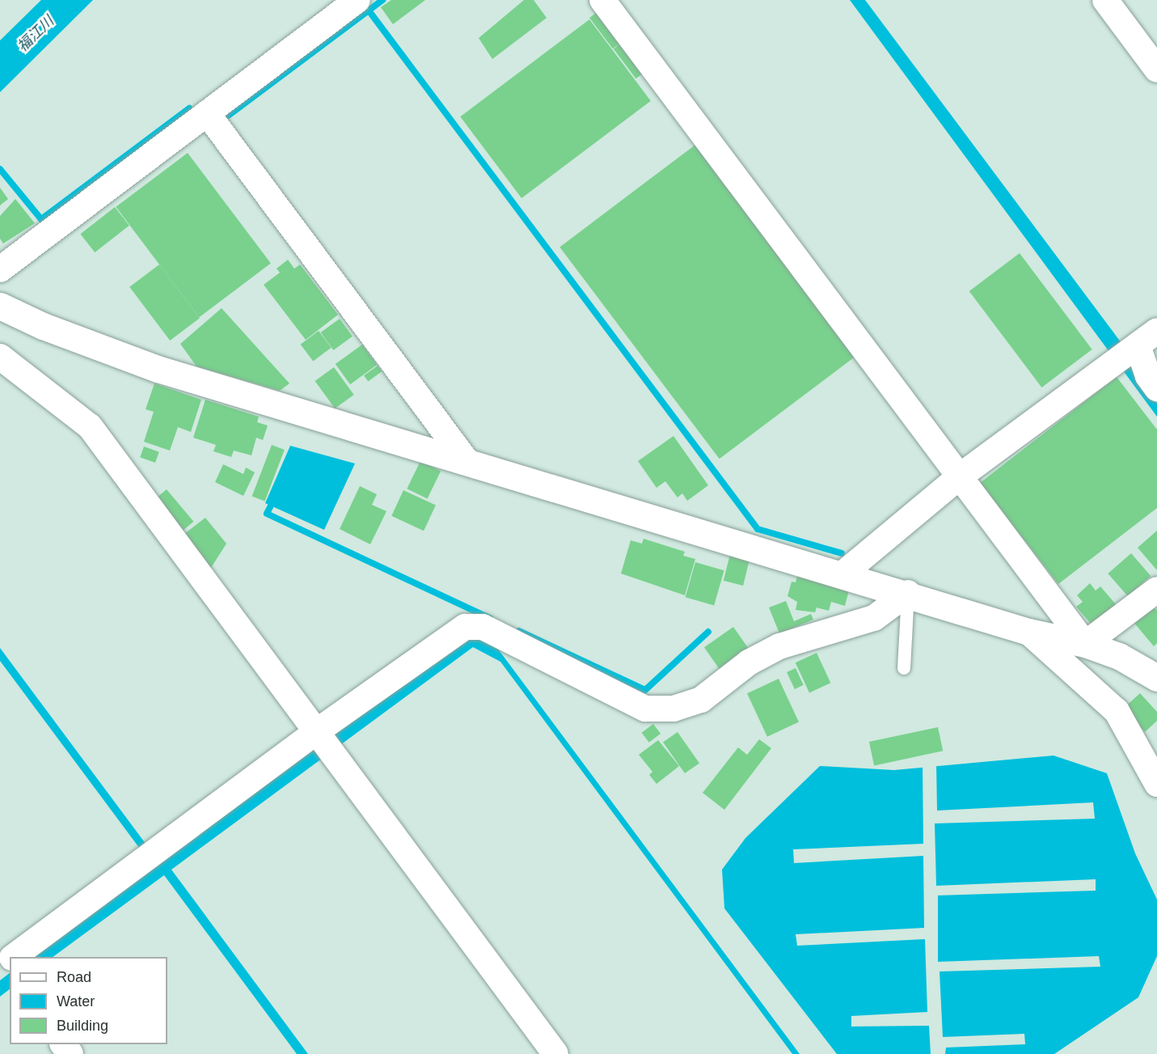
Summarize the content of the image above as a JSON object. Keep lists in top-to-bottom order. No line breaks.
{"water":["福江川"],"legend":["Road","Water","Building"]}
